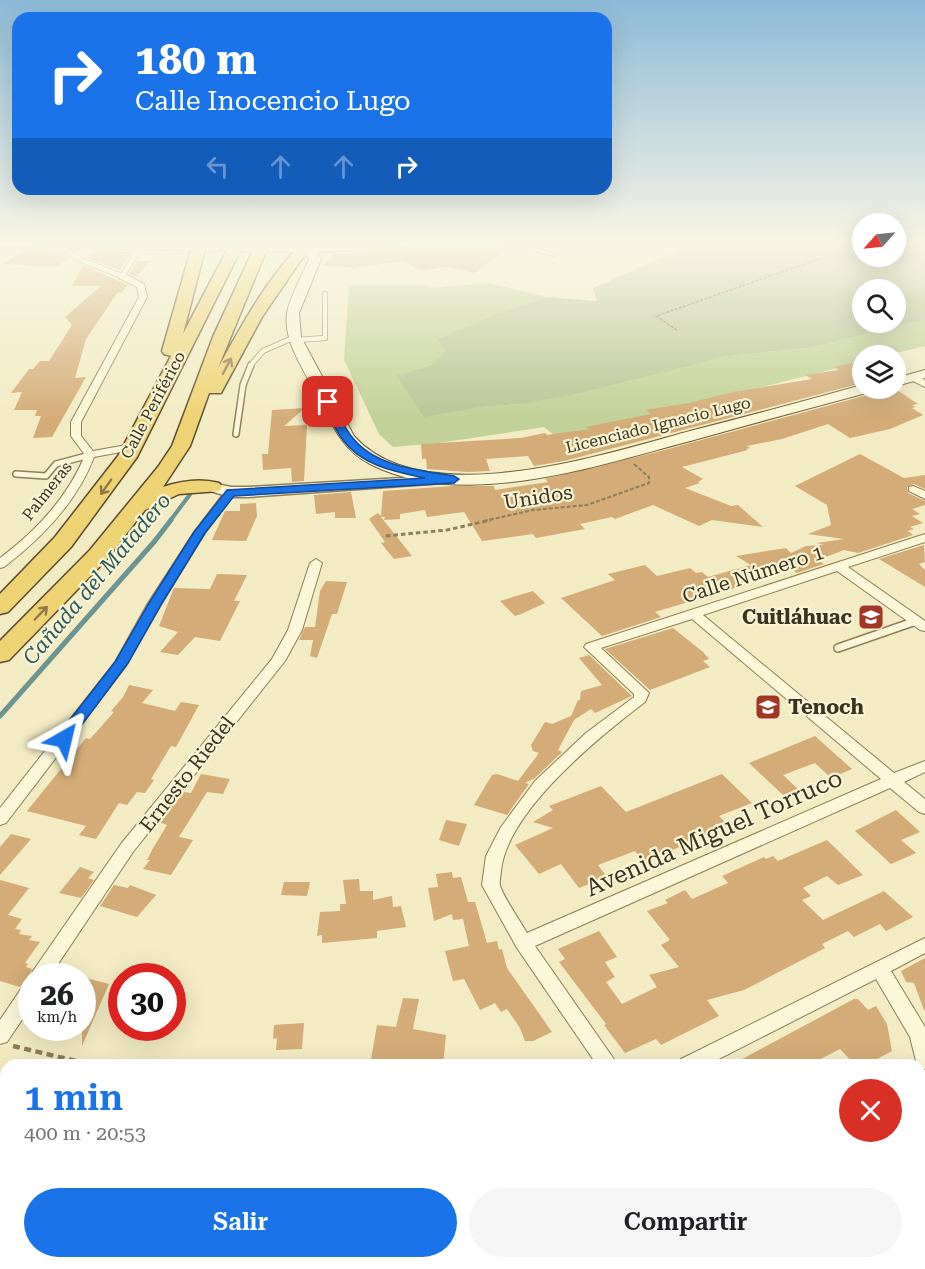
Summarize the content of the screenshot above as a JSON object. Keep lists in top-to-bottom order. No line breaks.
{"streets":{"highway":["Calle Periférico"],"main road":["Licenciado Ignacio Lugo"],"street":["Palmeras","Calle Número 1","Ernesto Riedel","Avenida Miguel Torruco"],"path":["Unidos"]},"crossings":[["Licenciado Ignacio Lugo","Unidos"],["Calle Número 1","Avenida Miguel Torruco"]],"water":["Cañada del Matadero"],"places":{"school or university":["Cuitláhuac","Tenoch"]},"north":"bottom left","page":{"turn":["180 m","Calle Inocencio Lugo"],"speed":"26 km/h","limit":"30","heading":["1 min","400 m · 20:53"],"buttons":["Salir","Compartir"]}}
